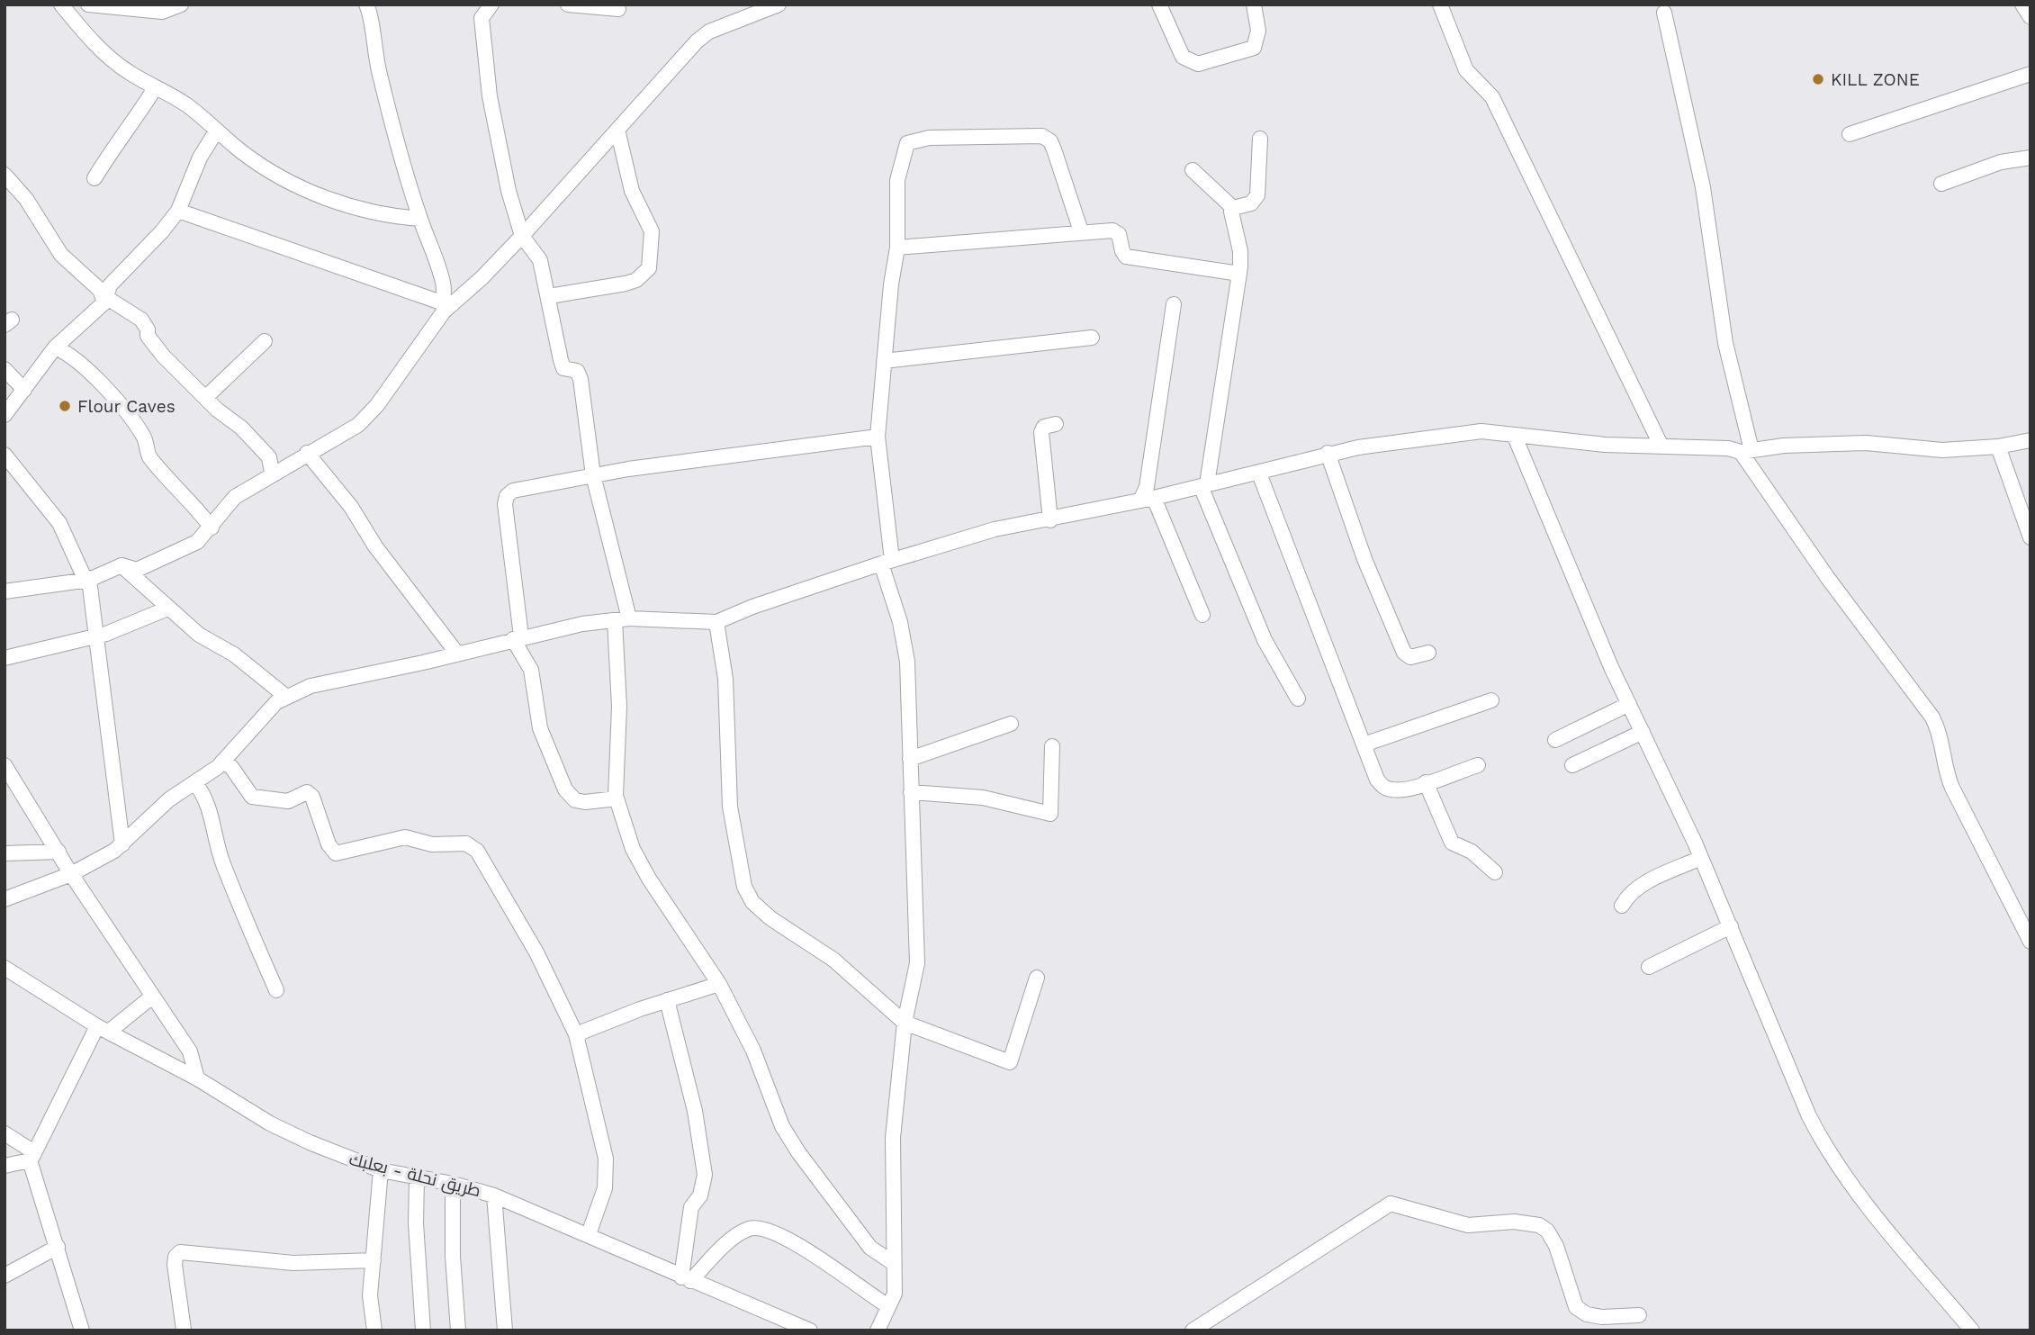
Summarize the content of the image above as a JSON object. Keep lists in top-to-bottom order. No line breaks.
{"streets":{"street":["طريق نحلة - بعلبك"]},"places":["KILL ZONE","Flour Caves"]}
